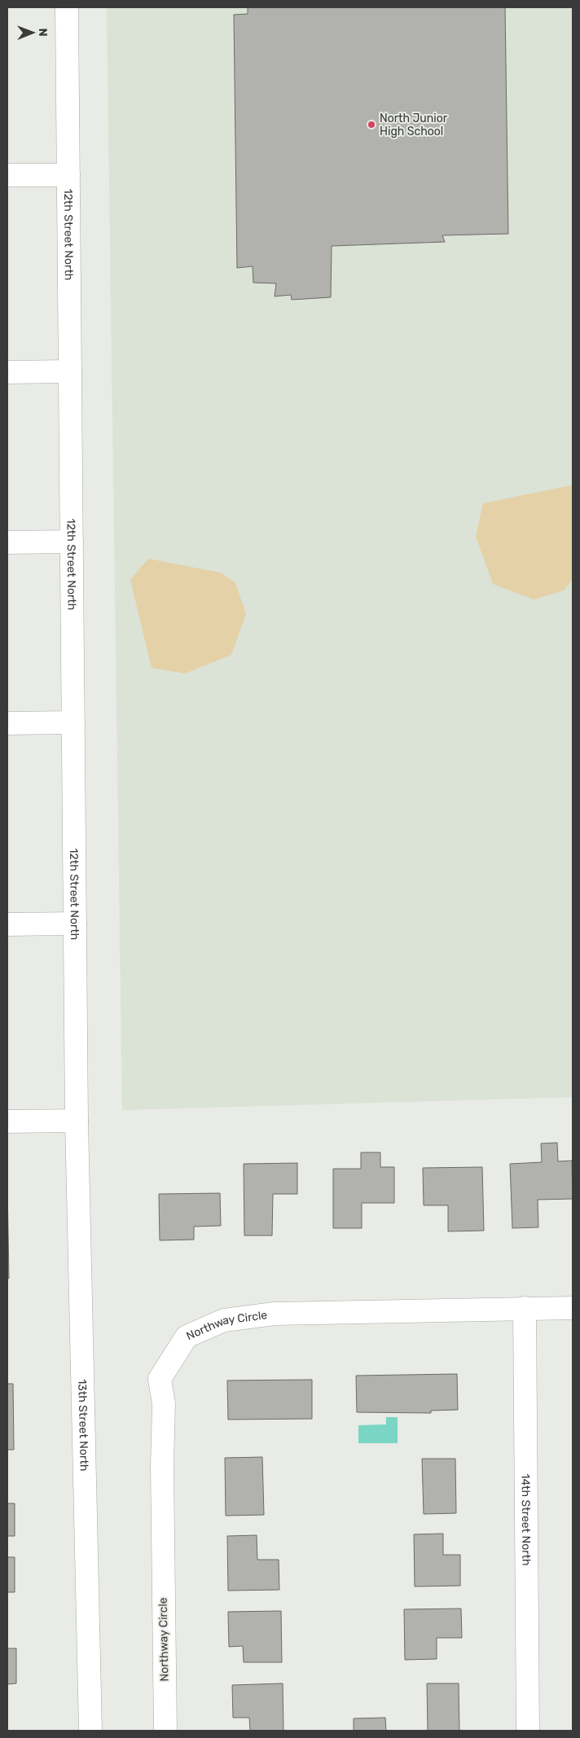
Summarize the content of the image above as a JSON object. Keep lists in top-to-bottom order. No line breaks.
{"streets":{"street":["12th Street North","Northway Circle","13th Street North","14th Street North"]},"crossings":[["12th Street North","13th Street North"],["Northway Circle","14th Street North"]],"places":["North Junior High School"],"north":"right"}
